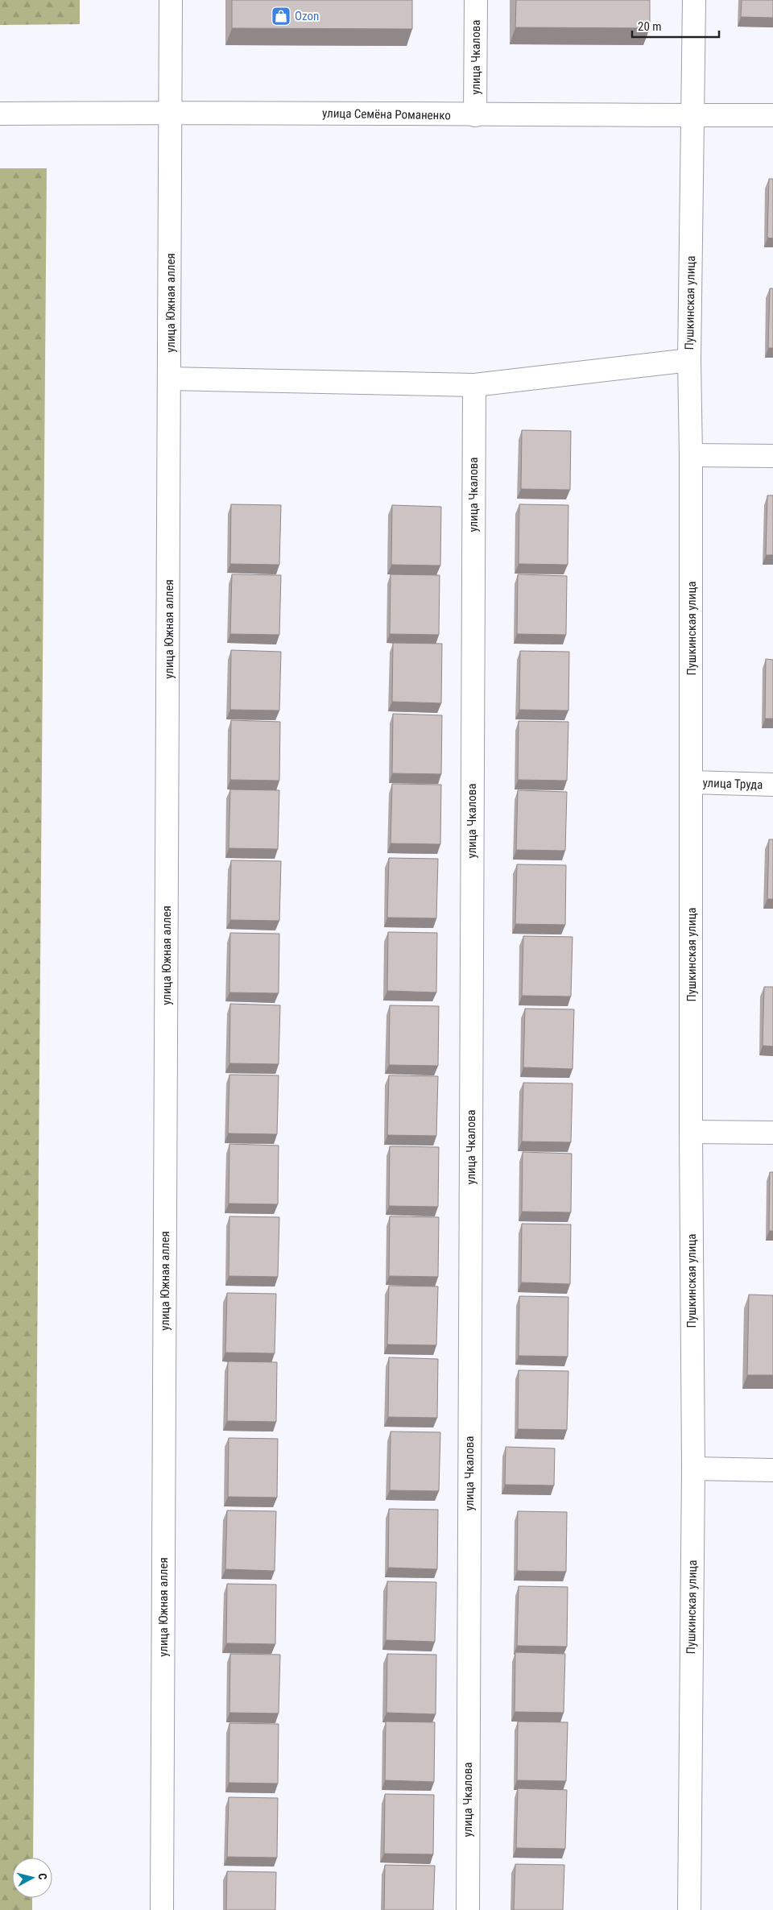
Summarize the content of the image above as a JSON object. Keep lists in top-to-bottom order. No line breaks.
{"streets":{"street":["улица Чкалова","улица Семёна Романенко","улица Южная аллея","Пушкинская улица","улица Труда"]},"crossings":[["улица Чкалова","улица Семёна Романенко"],["улица Семёна Романенко","улица Южная аллея"],["улица Семёна Романенко","Пушкинская улица"],["Пушкинская улица","улица Труда"]],"places":{"shop":["Ozon"]},"scale_bar":"20 m","north":"right"}
